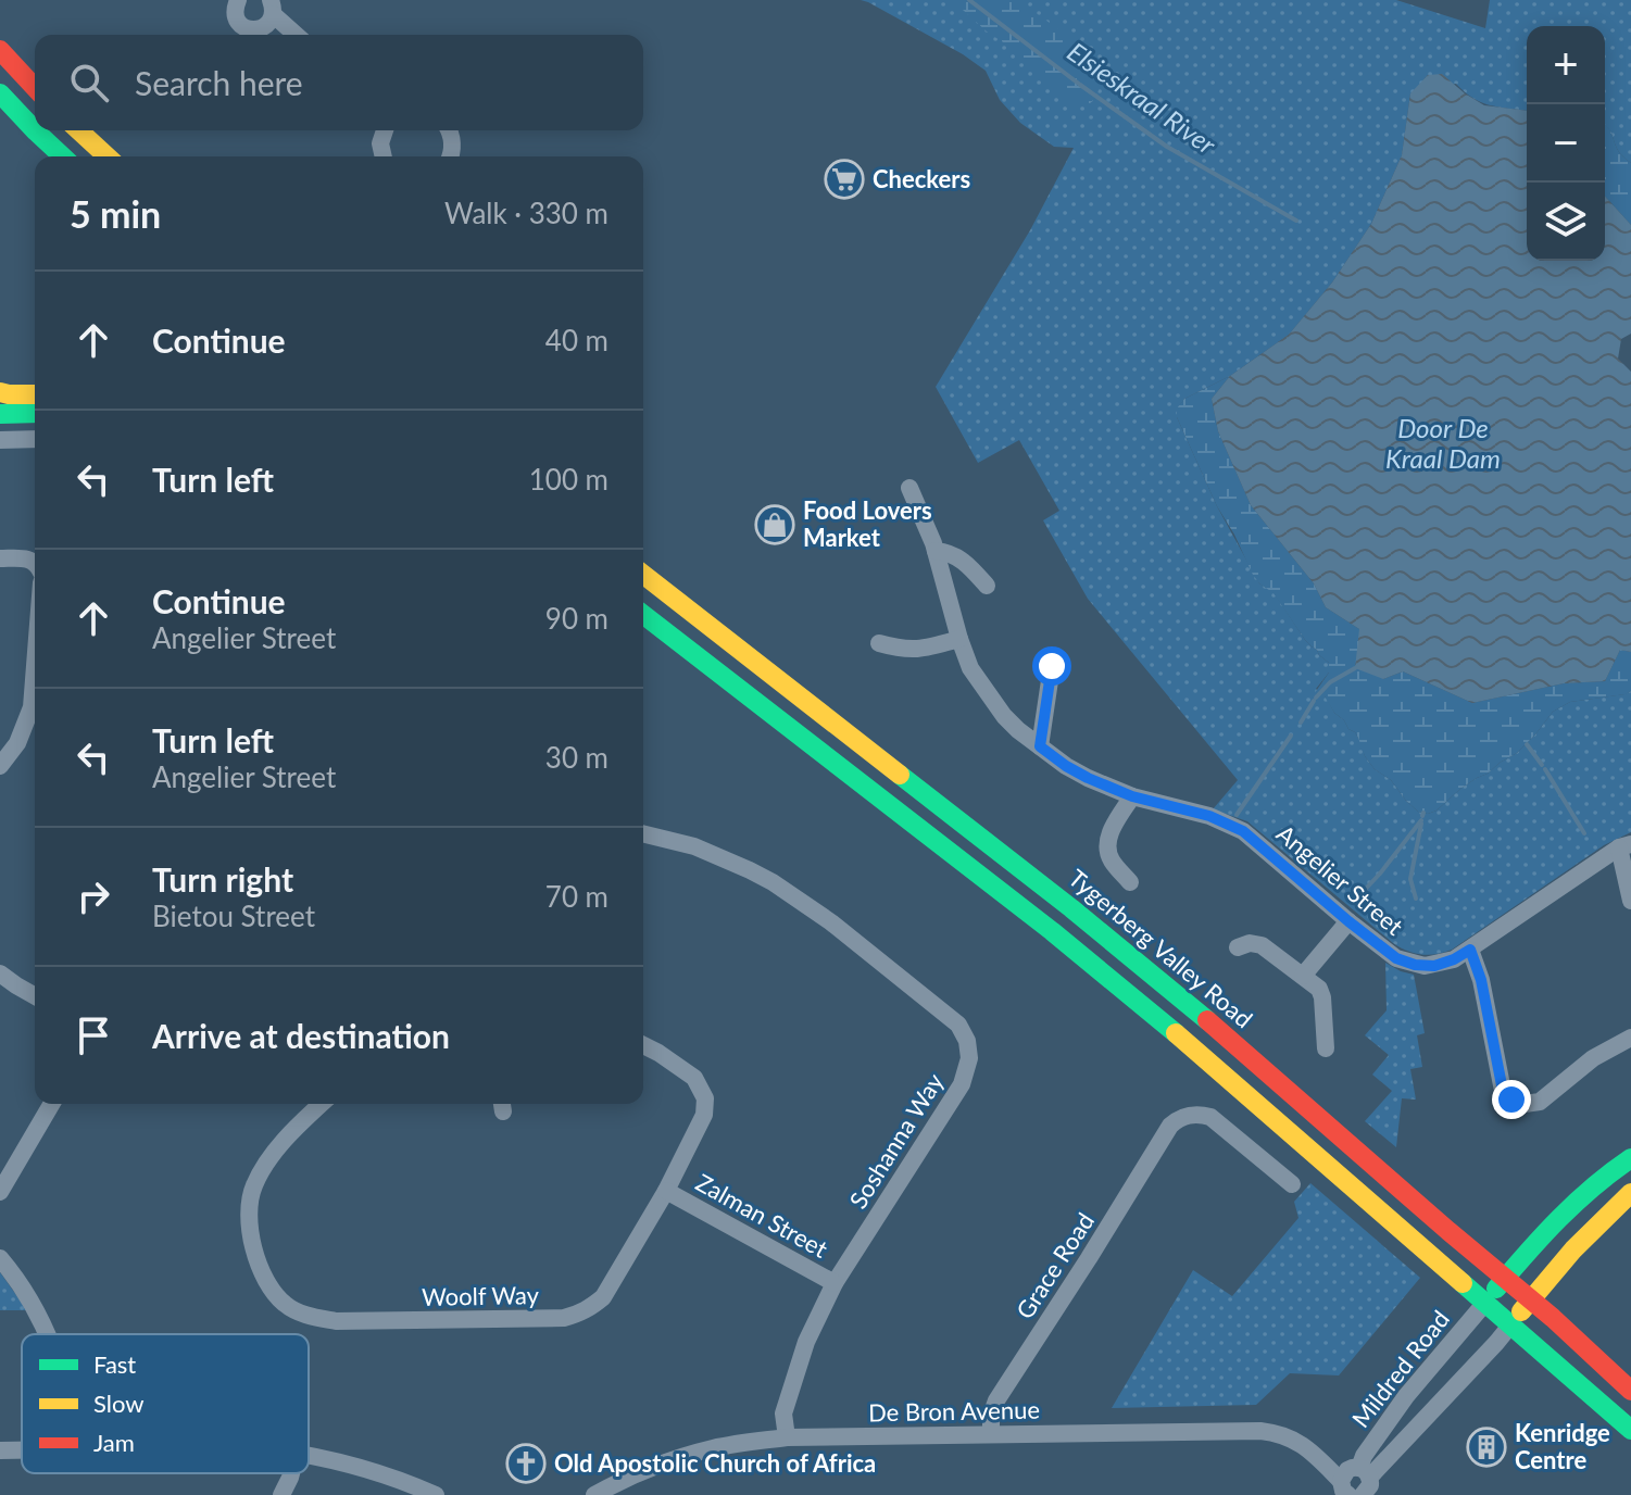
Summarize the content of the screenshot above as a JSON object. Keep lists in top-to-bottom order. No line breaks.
{"streets":{"main road":["Tygerberg Valley Road"],"street":["Angelier Street","Soshanna Way","Zalman Street","Grace Road","Woolf Way","Mildred Road","De Bron Avenue"]},"crossings":[["Soshanna Way","Zalman Street"],["Soshanna Way","De Bron Avenue"],["Zalman Street","Woolf Way"],["Grace Road","De Bron Avenue"],["Mildred Road","De Bron Avenue"]],"water":["Elsieskraal River","Door De Kraal Dam"],"places":{"supermarket":["Checkers"],"shop":["Food Lovers Market"],"building":["Kenridge Centre"],"church":["Old Apostolic Church of Africa"]},"legend":["Fast","Slow","Jam"],"page":{"map_buttons":["+","−"],"search":"Search here","heading":["5 min","Walk · 330 m"],"list":[["Continue","40 m"],["Turn left","100 m"],["Continue","Angelier Street","90 m"],["Turn left","Angelier Street","30 m"],["Turn right","Bietou Street","70 m"],"Arrive at destination"]}}
